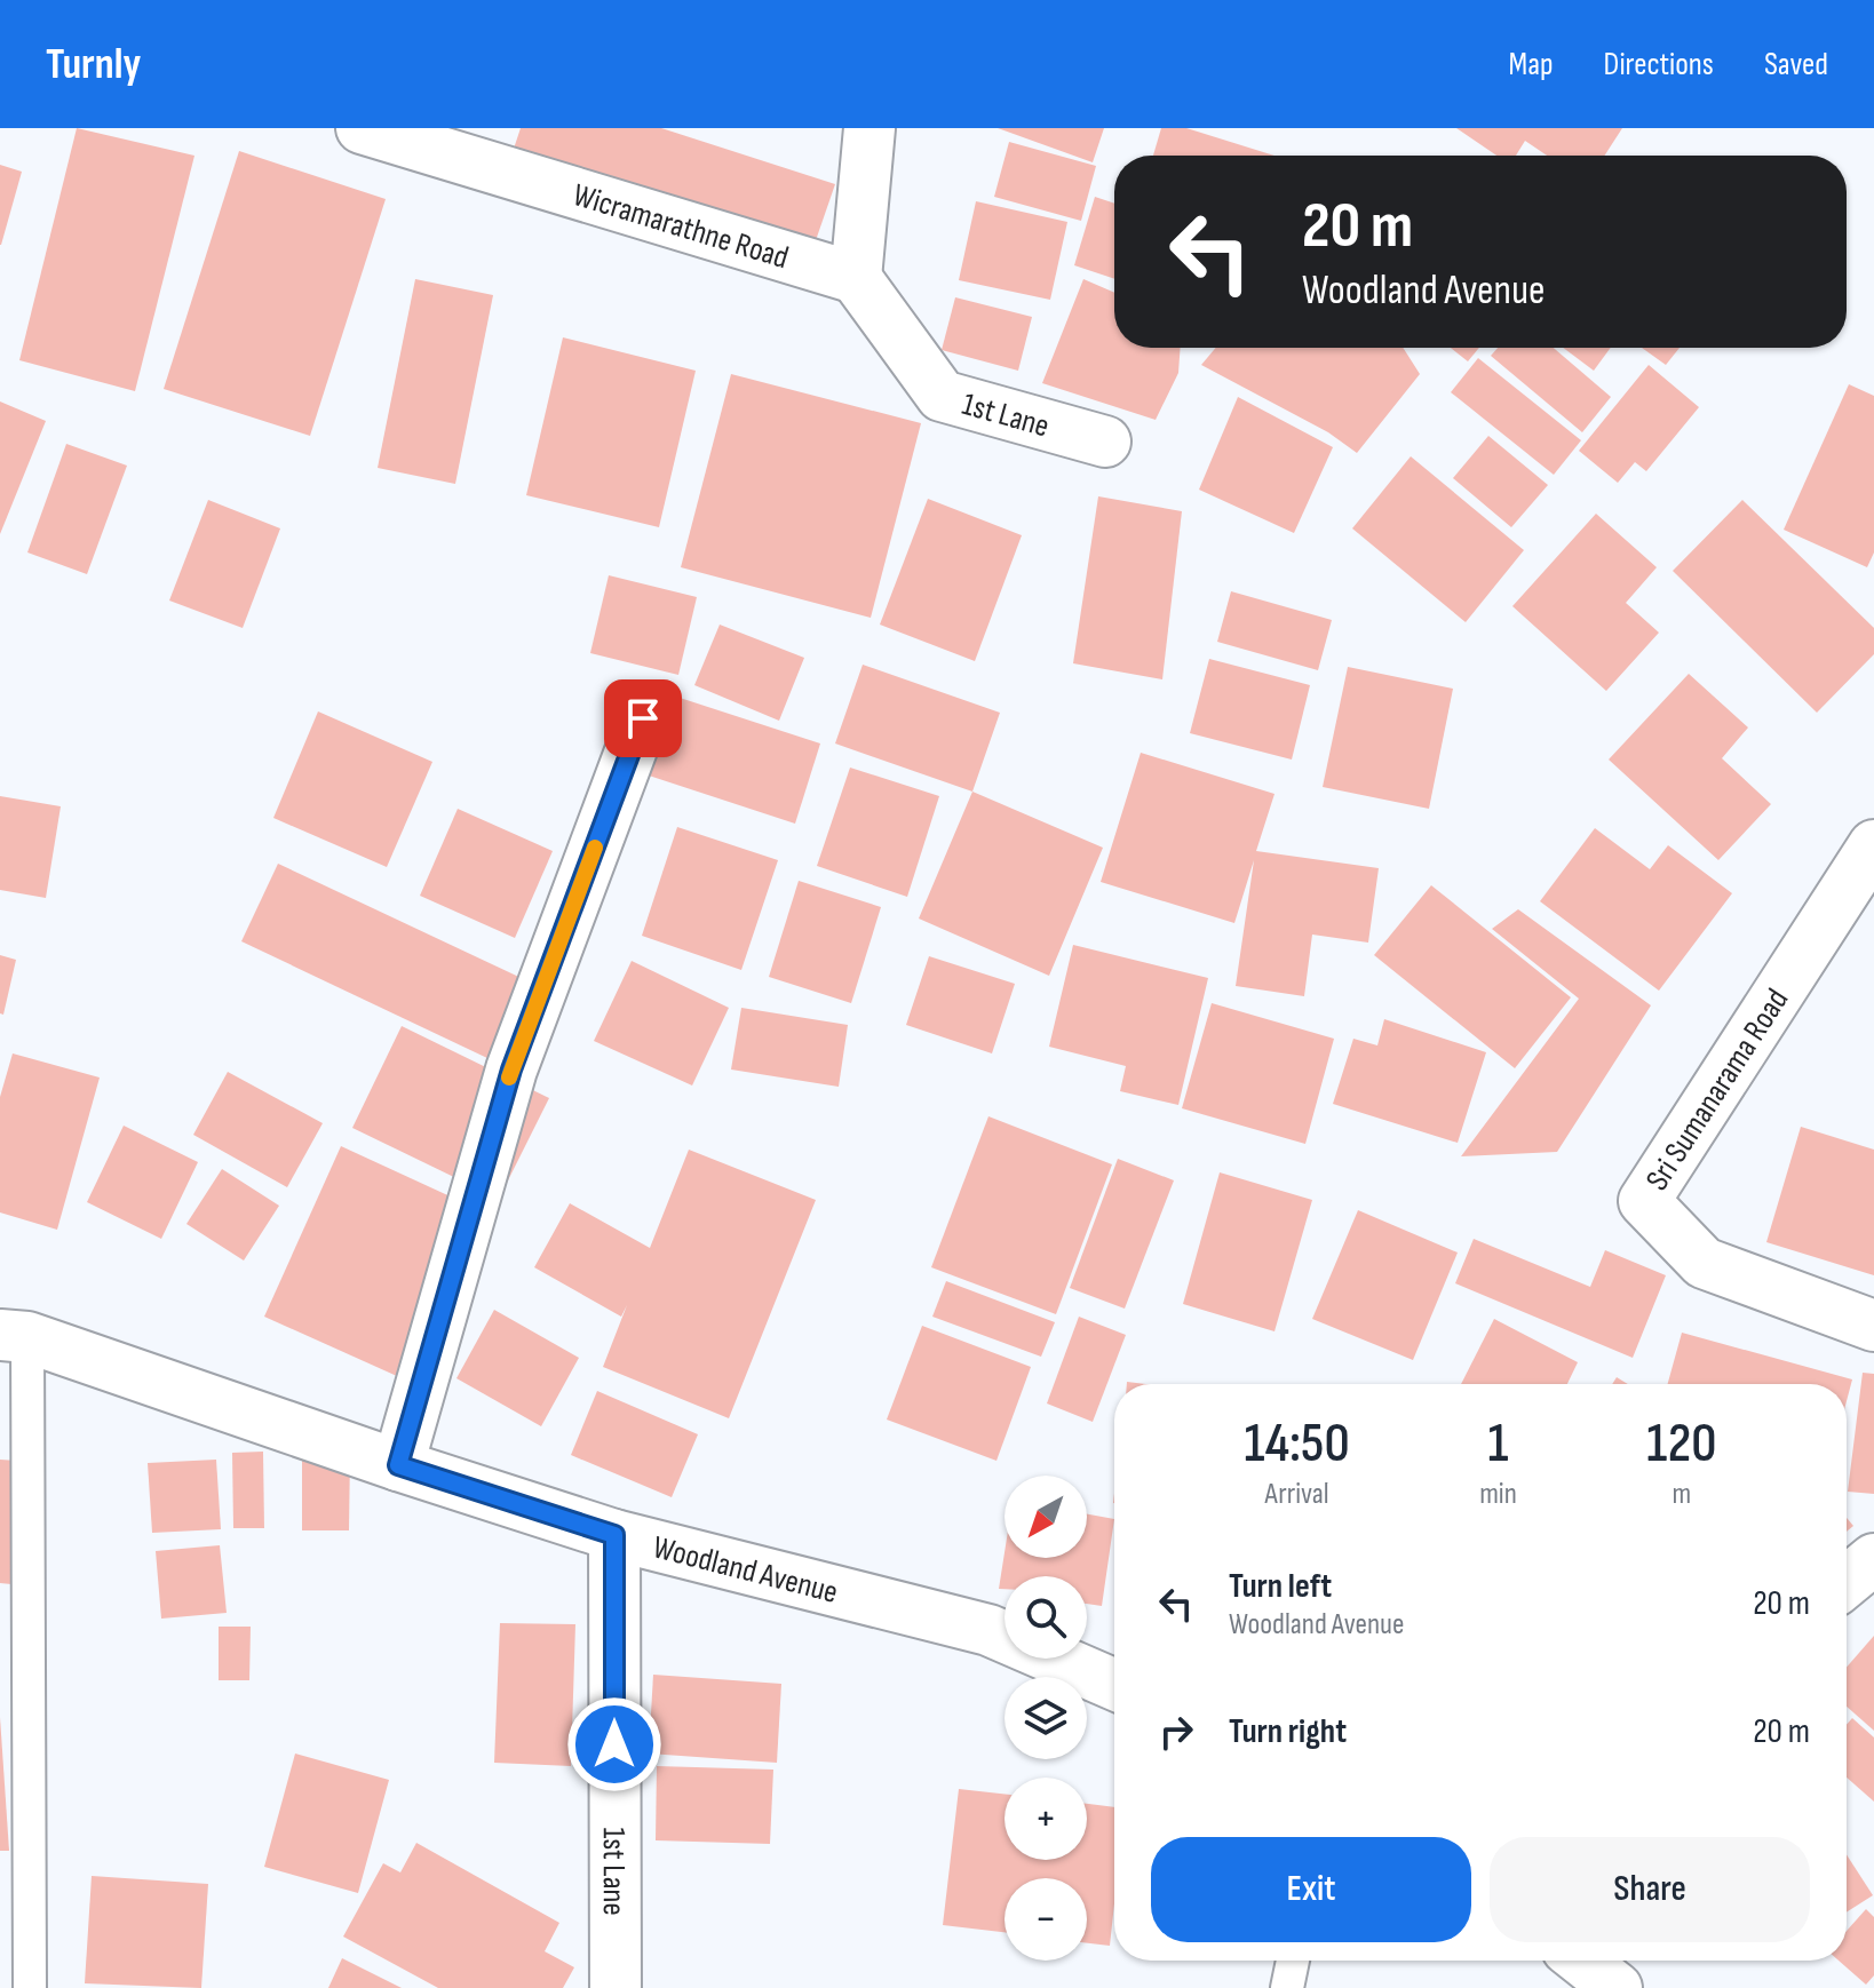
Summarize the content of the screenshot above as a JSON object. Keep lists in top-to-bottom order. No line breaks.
{"streets":{"street":["Wicramarathne Road","1st Lane","Sri Sumanarama Road","Woodland Avenue"]},"crossings":[["Wicramarathne Road","1st Lane"],["1st Lane","Woodland Avenue"]],"north":"bottom left","page":{"header":"Turnly","nav":["Map","Directions","Saved"],"turn":["20 m","Woodland Avenue"],"eta":["14:50","Arrival","1","min","120","m"],"map_buttons":["+","−"],"list":[{"name":"Turn left","note":"Woodland Avenue","value":"20 m"},{"name":"Turn right","value":"20 m"}],"buttons":["Exit","Share"]}}
